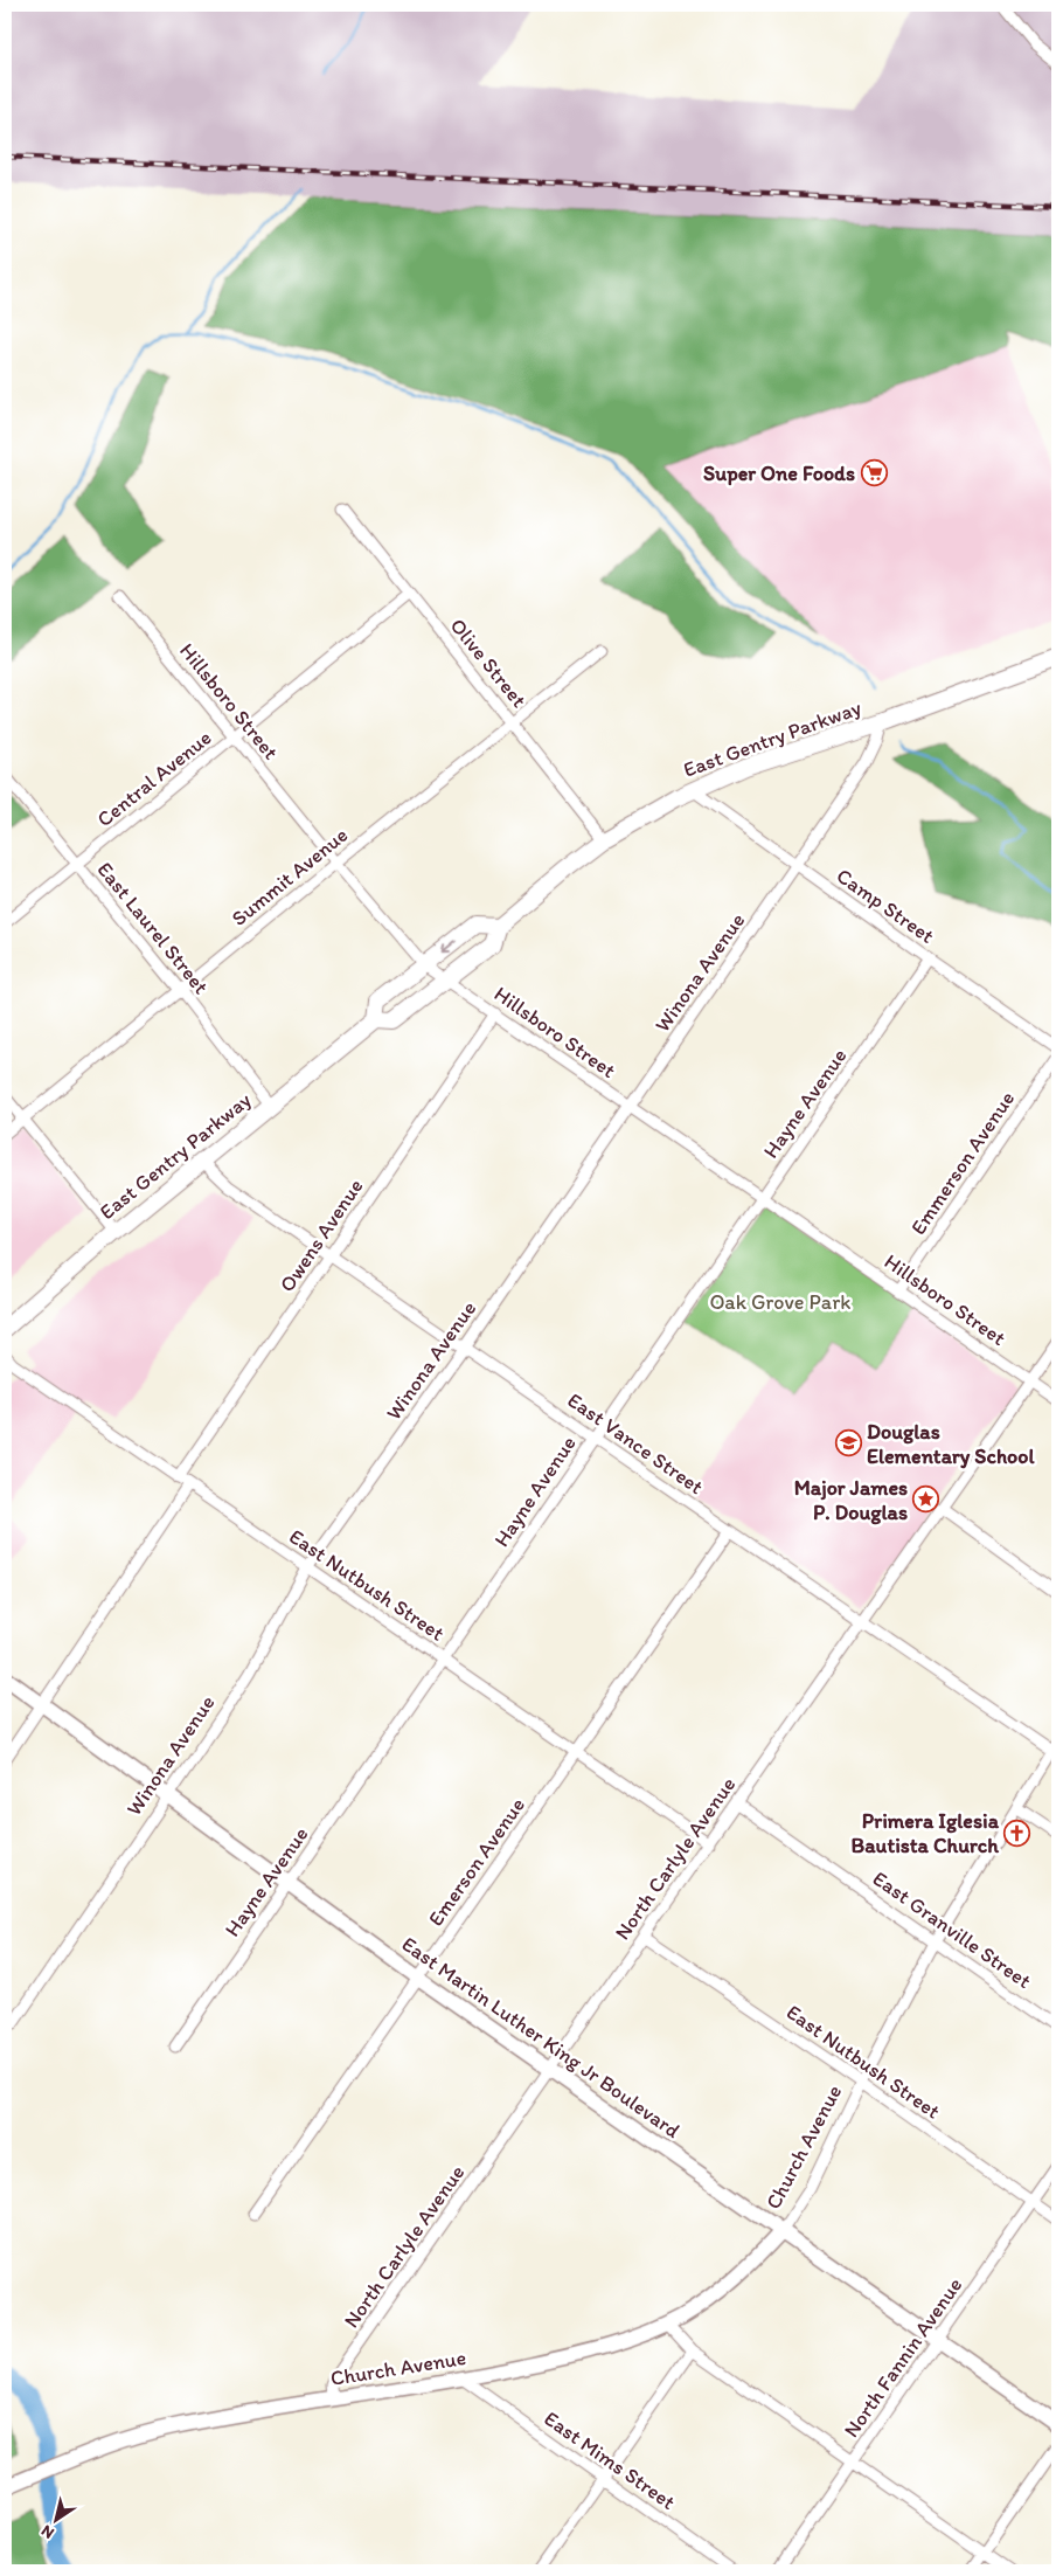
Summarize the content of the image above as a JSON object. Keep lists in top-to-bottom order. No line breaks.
{"streets":{"main road":["East Gentry Parkway","East Martin Luther King Jr Boulevard","Church Avenue"],"street":["Olive Street","Hillsboro Street","Central Avenue","Summit Avenue","Camp Street","East Laurel Street","Winona Avenue","Hayne Avenue","Emmerson Avenue","Owens Avenue","East Vance Street","East Nutbush Street","North Carlyle Avenue","Emerson Avenue","East Granville Street","North Fannin Avenue","East Mims Street"]},"crossings":[["Olive Street","East Gentry Parkway"],["Olive Street","Central Avenue"],["Olive Street","Summit Avenue"],["Hillsboro Street","East Gentry Parkway"],["Hillsboro Street","Central Avenue"],["Hillsboro Street","Summit Avenue"],["Hillsboro Street","Winona Avenue"],["Hillsboro Street","Hayne Avenue"],["Hillsboro Street","Emmerson Avenue"],["Hillsboro Street","Owens Avenue"],["Hillsboro Street","North Carlyle Avenue"],["East Gentry Parkway","Camp Street"],["East Gentry Parkway","East Laurel Street"],["East Gentry Parkway","Winona Avenue"],["East Gentry Parkway","East Vance Street"],["Central Avenue","East Laurel Street"],["Summit Avenue","East Laurel Street"],["Camp Street","Winona Avenue"],["Camp Street","Hayne Avenue"],["Winona Avenue","East Vance Street"],["Winona Avenue","East Nutbush Street"],["Winona Avenue","East Martin Luther King Jr Boulevard"],["Hayne Avenue","East Vance Street"],["Hayne Avenue","East Nutbush Street"],["Hayne Avenue","East Martin Luther King Jr Boulevard"],["Owens Avenue","East Vance Street"],["Owens Avenue","East Nutbush Street"],["East Vance Street","North Carlyle Avenue"],["East Vance Street","Emerson Avenue"],["East Vance Street","Church Avenue"],["East Nutbush Street","North Carlyle Avenue"],["East Nutbush Street","Emerson Avenue"],["East Nutbush Street","Church Avenue"],["East Nutbush Street","North Fannin Avenue"],["North Carlyle Avenue","East Granville Street"],["North Carlyle Avenue","East Martin Luther King Jr Boulevard"],["North Carlyle Avenue","Church Avenue"],["Emerson Avenue","East Martin Luther King Jr Boulevard"],["East Granville Street","Church Avenue"],["East Martin Luther King Jr Boulevard","Church Avenue"],["East Martin Luther King Jr Boulevard","North Fannin Avenue"],["Church Avenue","East Mims Street"]],"parks":["Oak Grove Park"],"places":{"supermarket":["Super One Foods"],"school or university":["Douglas Elementary School"],"place":["Major James P. Douglas"],"church":["Primera Iglesia Bautista Church"]},"north":"bottom left"}
